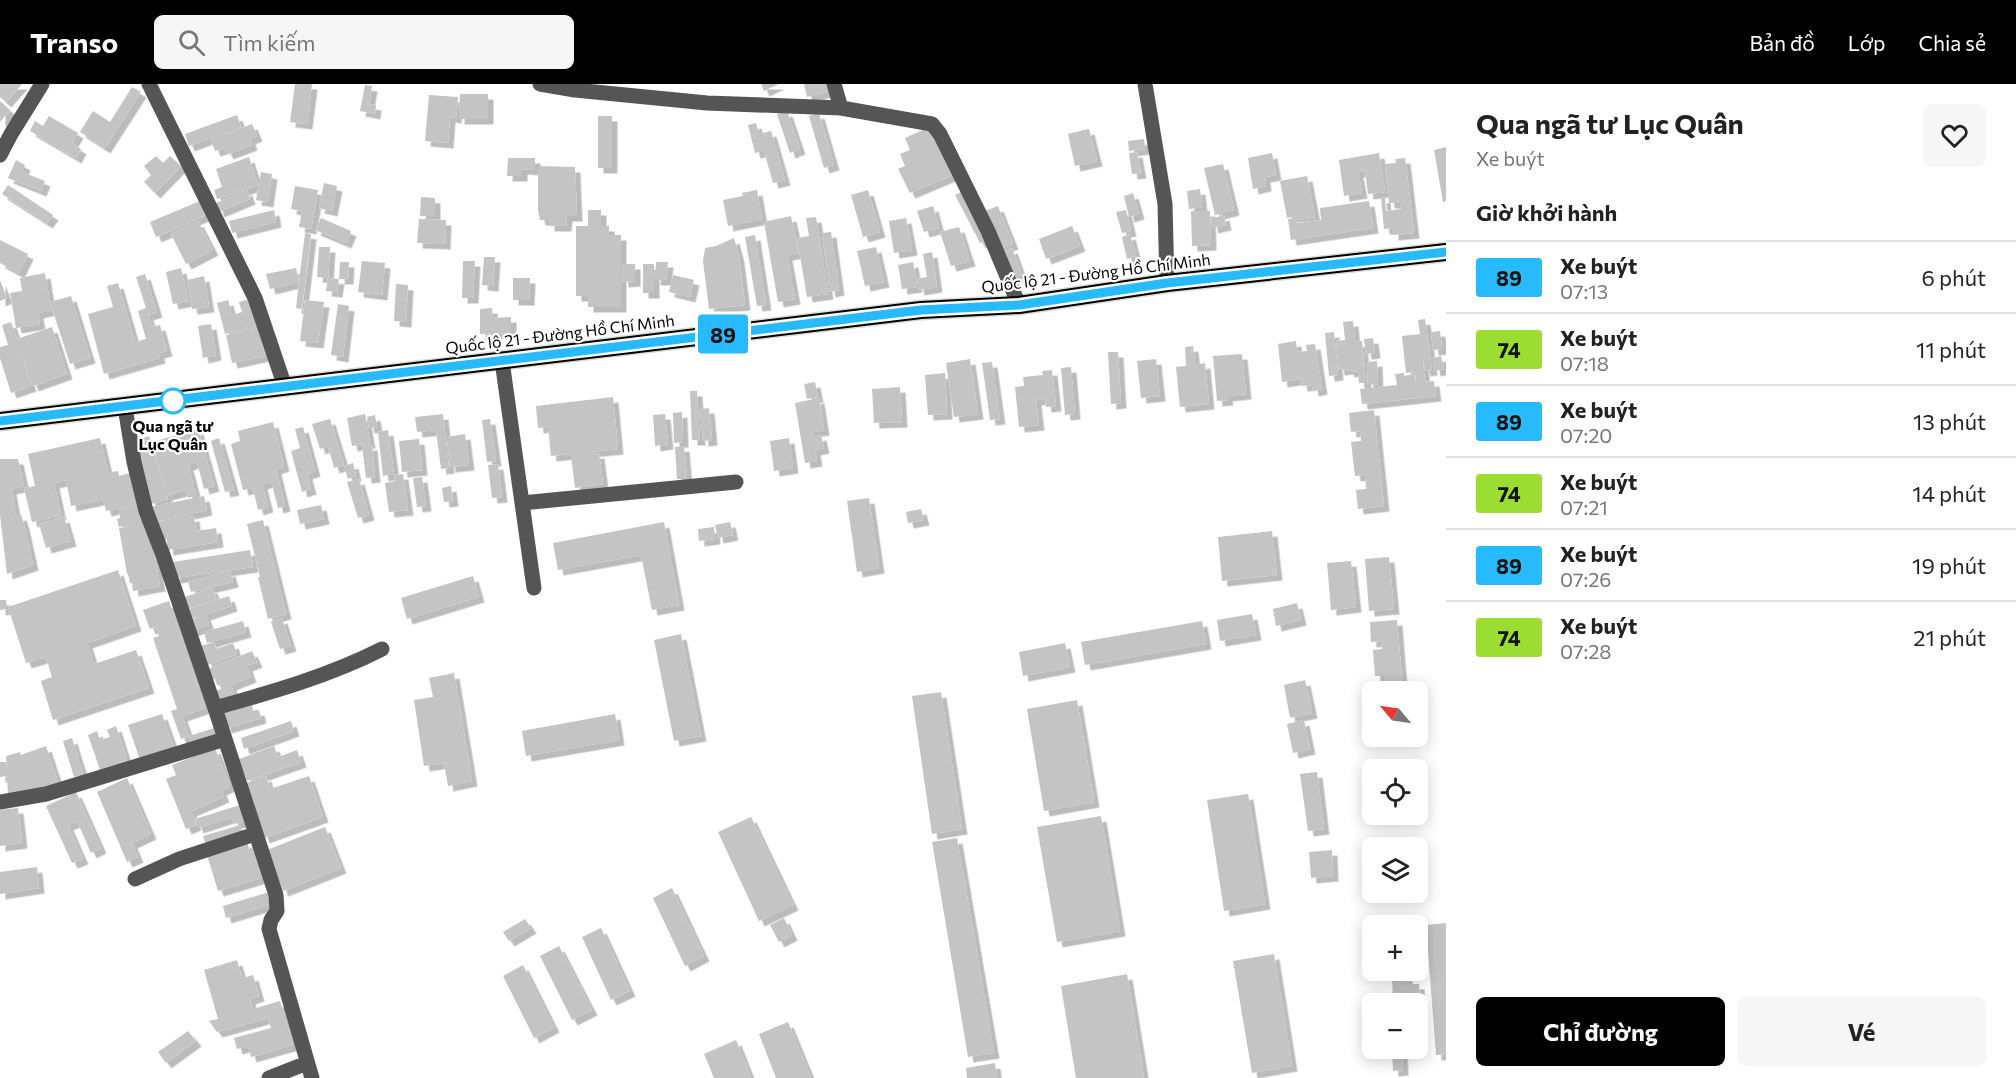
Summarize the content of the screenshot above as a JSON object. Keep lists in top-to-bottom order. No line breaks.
{"streets":{"highway":["Quốc lộ 21 - Đường Hồ Chí Minh"]},"places":["Qua ngã tư Lục Quân"],"lines":["bus line 89"],"north":"top left","page":{"header":"Transo","search":"Tìm kiếm","nav":["Bản đồ","Lớp","Chia sẻ"],"on_map":"89","heading":[["Qua ngã tư Lục Quân","Xe buýt"],"Giờ khởi hành"],"list":[{"mark":"89","name":"Xe buýt","note":"07:13","value":"6 phút"},{"mark":"74","name":"Xe buýt","note":"07:18","value":"11 phút"},{"mark":"89","name":"Xe buýt","note":"07:20","value":"13 phút"},{"mark":"74","name":"Xe buýt","note":"07:21","value":"14 phút"},{"mark":"89","name":"Xe buýt","note":"07:26","value":"19 phút"},{"mark":"74","name":"Xe buýt","note":"07:28","value":"21 phút"}],"map_buttons":["+","−"],"buttons":["Chỉ đường","Vé"]}}
